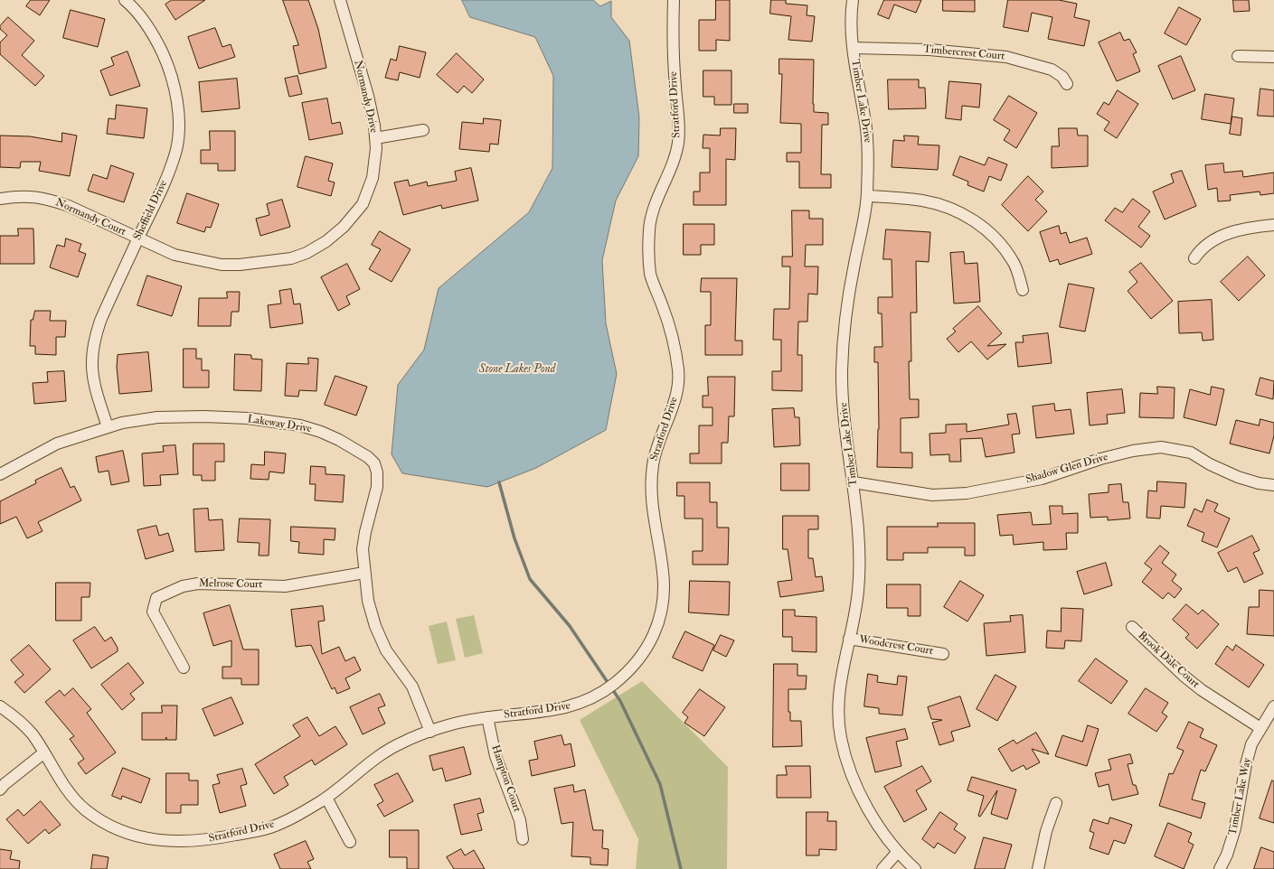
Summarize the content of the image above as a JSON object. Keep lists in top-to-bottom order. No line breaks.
{"streets":{"street":["Timbercrest Court","Normandy Drive","Timber Lake Drive","Stratford Drive","Sheffield Drive","Normandy Court","Lakeway Drive","Shadow Glen Drive","Melrose Court","Woodcrest Court","Brook Dale Court","Hampton Court","Timber Lake Way"]},"crossings":[["Timbercrest Court","Timber Lake Drive"],["Normandy Drive","Sheffield Drive"],["Normandy Drive","Normandy Court"],["Timber Lake Drive","Shadow Glen Drive"],["Timber Lake Drive","Woodcrest Court"],["Stratford Drive","Lakeway Drive"],["Stratford Drive","Hampton Court"],["Sheffield Drive","Normandy Court"],["Sheffield Drive","Lakeway Drive"],["Lakeway Drive","Melrose Court"],["Brook Dale Court","Timber Lake Way"]],"water":["Stone Lakes Pond"]}
